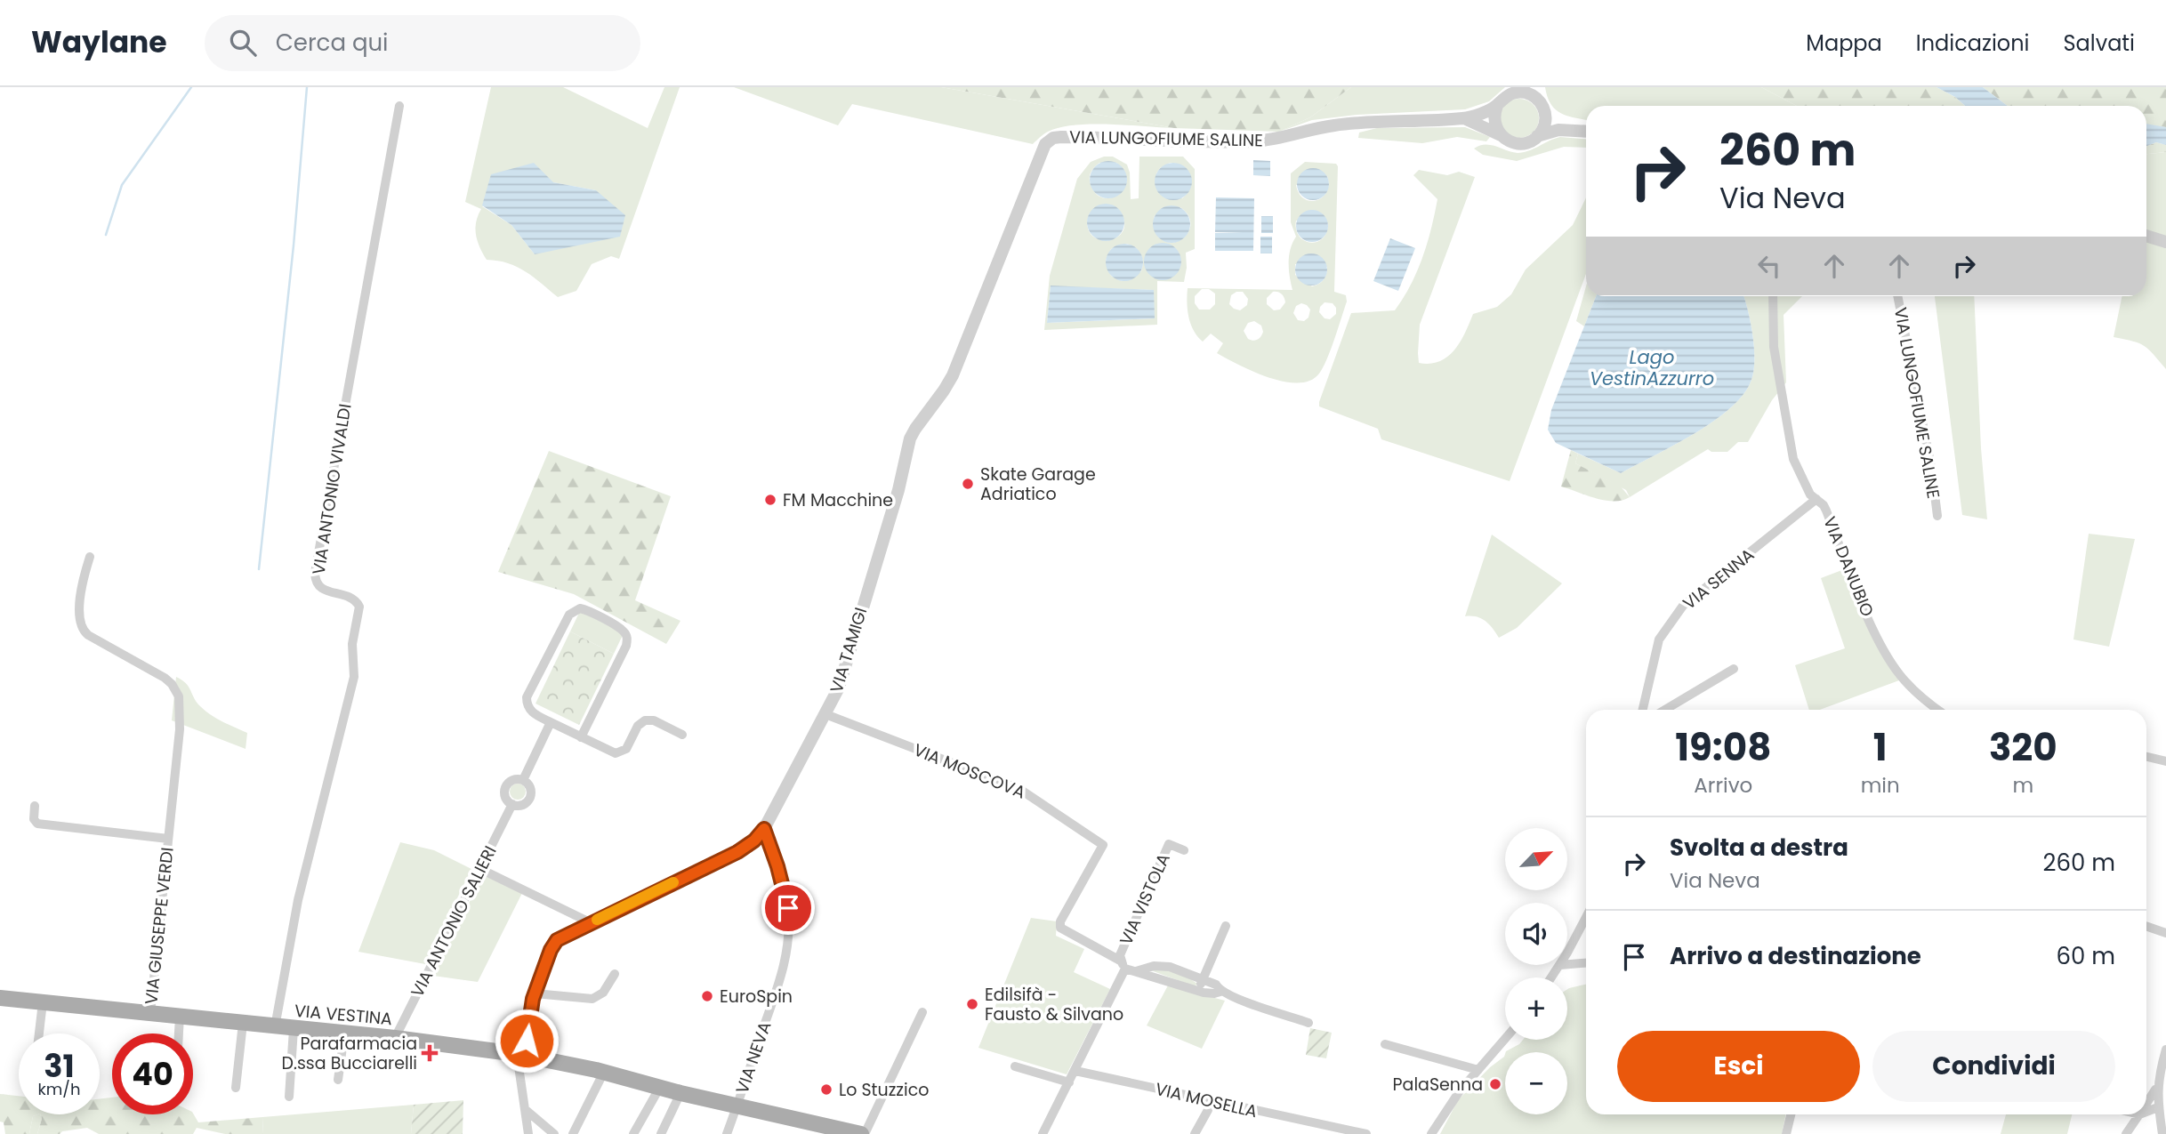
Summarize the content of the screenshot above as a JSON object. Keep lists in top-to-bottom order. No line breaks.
{"streets":{"main road":["VIA VESTINA"],"street":["VIA LUNGOFIUME SALINE","VIA ANTONIO VIVALDI","VIA DANUBIO","VIA SENNA","VIA TAMIGI","VIA MOSCOVA","VIA VISTOLA","VIA ANTONIO SALIERI","VIA GIUSEPPE VERDI","VIA NEVA","VIA MOSELLA"]},"crossings":[["VIA LUNGOFIUME SALINE","VIA TAMIGI"],["VIA ANTONIO VIVALDI","VIA VESTINA"],["VIA DANUBIO","VIA SENNA"],["VIA TAMIGI","VIA MOSCOVA"],["VIA TAMIGI","VIA VESTINA"],["VIA TAMIGI","VIA NEVA"],["VIA MOSCOVA","VIA VISTOLA"],["VIA VISTOLA","VIA MOSELLA"],["VIA ANTONIO SALIERI","VIA VESTINA"],["VIA GIUSEPPE VERDI","VIA VESTINA"],["VIA VESTINA","VIA NEVA"]],"water":["Lago VestinAzzurro"],"places":{"other":["Skate Garage Adriatico","FM Macchine","EuroSpin","Edilsifà - Fausto & Silvano","PalaSenna","Lo Stuzzico"],"health":["Parafarmacia D.ssa Bucciarelli"]},"north":"top right","page":{"header":"Waylane","search":"Cerca qui","nav":["Mappa","Indicazioni","Salvati"],"turn":["260 m","Via Neva"],"eta":["19:08","Arrivo","1","min","320","m"],"list":[{"name":"Svolta a destra","note":"Via Neva","value":"260 m"},{"name":"Arrivo a destinazione","value":"60 m"}],"map_buttons":["+","−"],"buttons":["Esci","Condividi"],"speed":"31 km/h","limit":"40"}}
